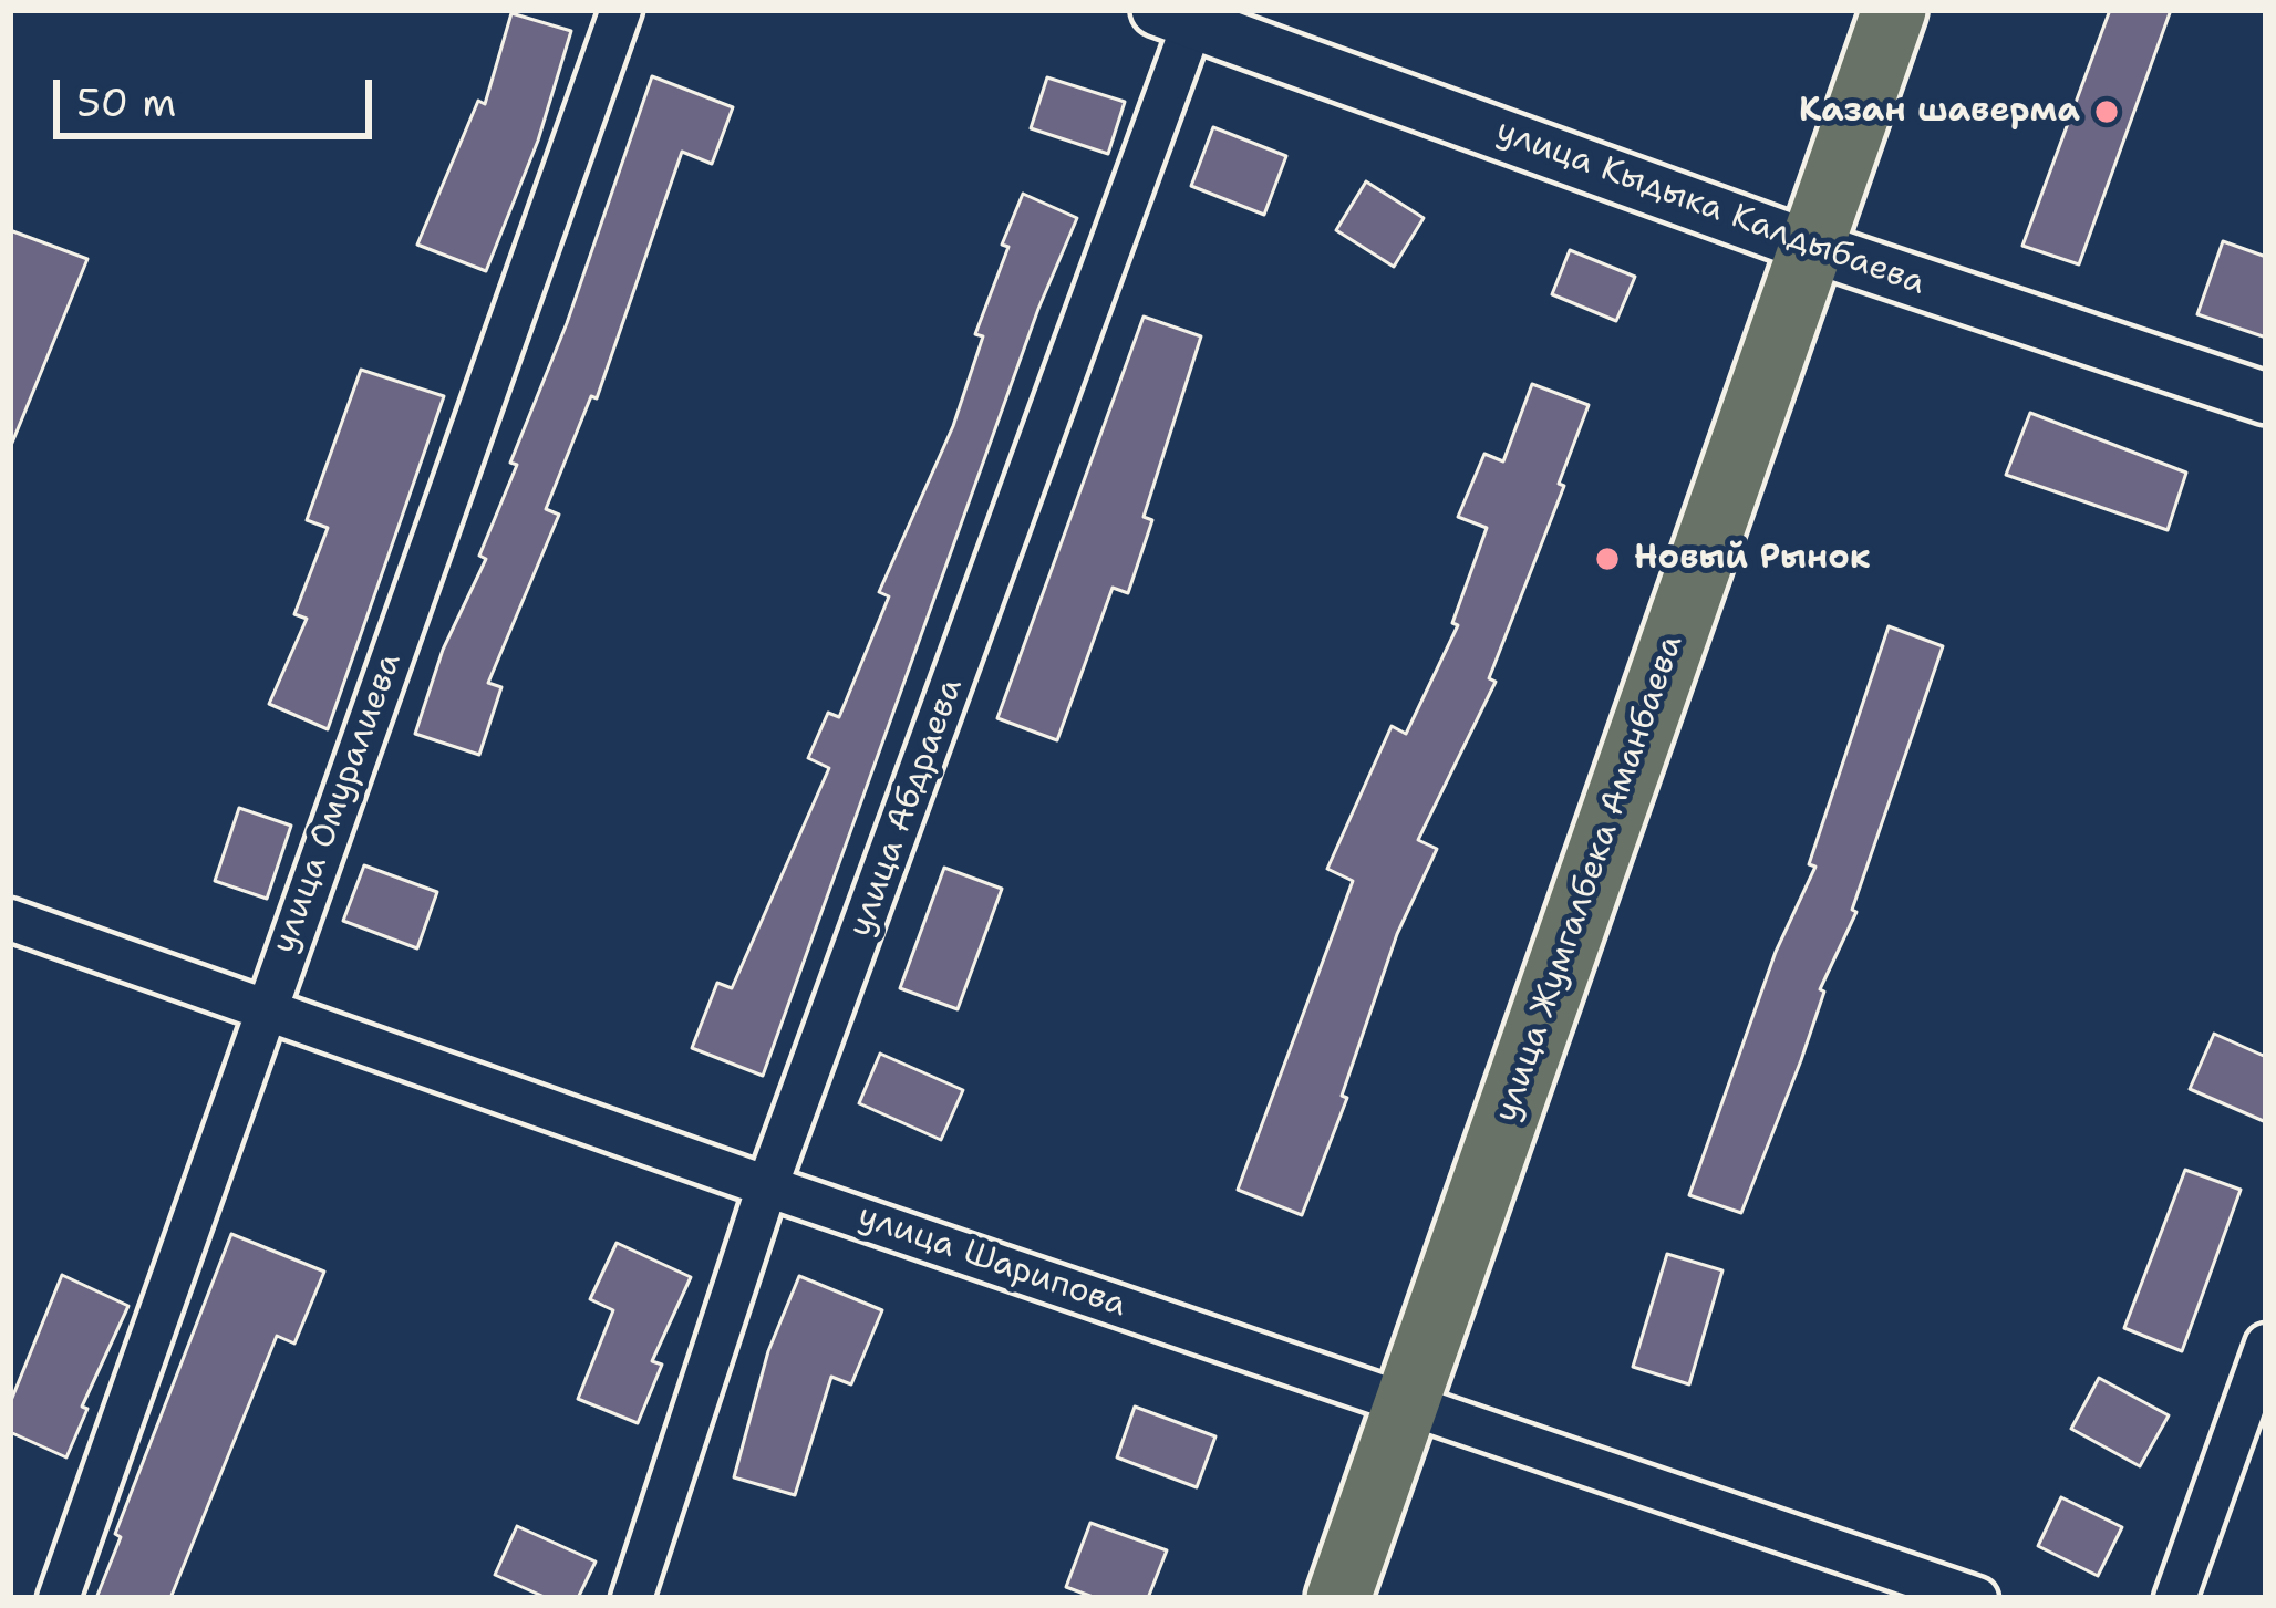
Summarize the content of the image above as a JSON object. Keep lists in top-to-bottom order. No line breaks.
{"streets":{"main road":["улица Жумгалбека Аманбаева"],"street":["улица Кыдыка Калдыбаева","улица Омуралиева","улица Абдраева","улица Шарипова"]},"crossings":[["улица Кыдыка Калдыбаева","улица Абдраева"],["улица Кыдыка Калдыбаева","улица Жумгалбека Аманбаева"],["улица Омуралиева","улица Шарипова"],["улица Абдраева","улица Шарипова"],["улица Жумгалбека Аманбаева","улица Шарипова"]],"places":["Казан шаверма","Новый Рынок"],"scale_bar":"50 m"}
